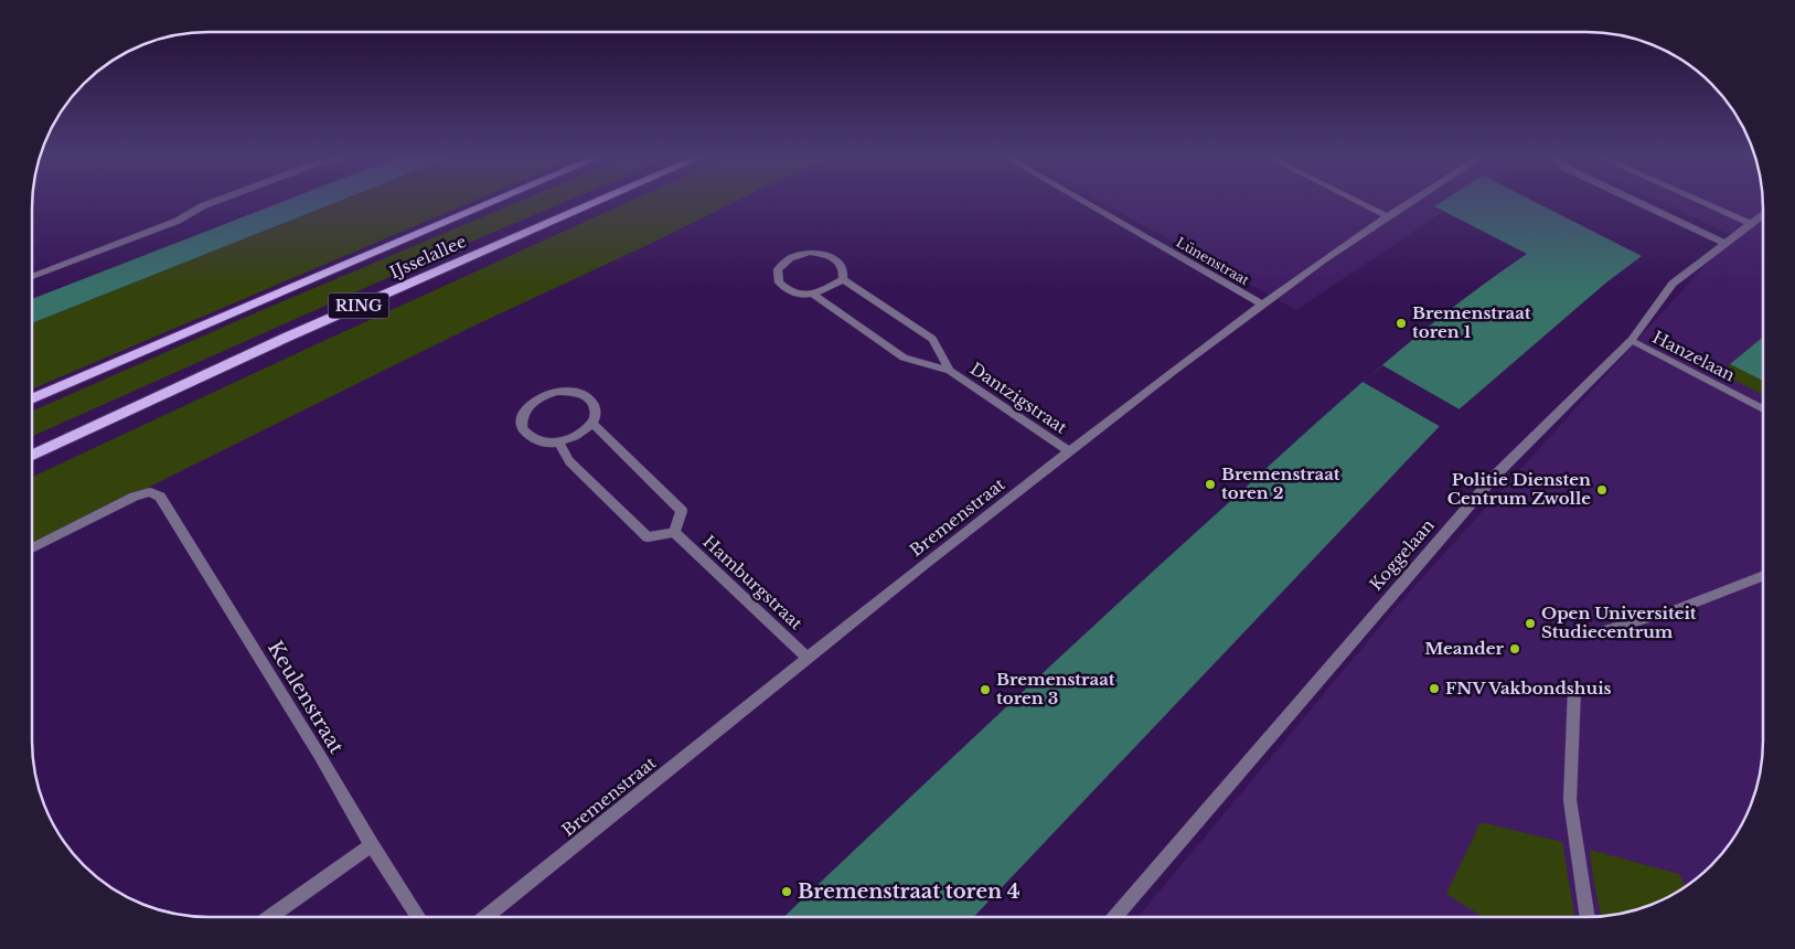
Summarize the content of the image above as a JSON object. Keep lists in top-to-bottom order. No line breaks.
{"streets":{"main road":["IJsselallee","RING"],"street":["Lünenstraat","Hanzelaan","Dantzigstraat","Bremenstraat","Koggelaan","Hamburgstraat","Keulenstraat"]},"crossings":[["Lünenstraat","Bremenstraat"],["Hanzelaan","Koggelaan"],["Dantzigstraat","Bremenstraat"],["Bremenstraat","Hamburgstraat"]],"places":["Bremenstraat toren 1","Bremenstraat toren 2","Politie Diensten Centrum Zwolle","Open Universiteit Studiecentrum","Meander","FNV Vakbondshuis","Bremenstraat toren 3","Bremenstraat toren 4"]}
